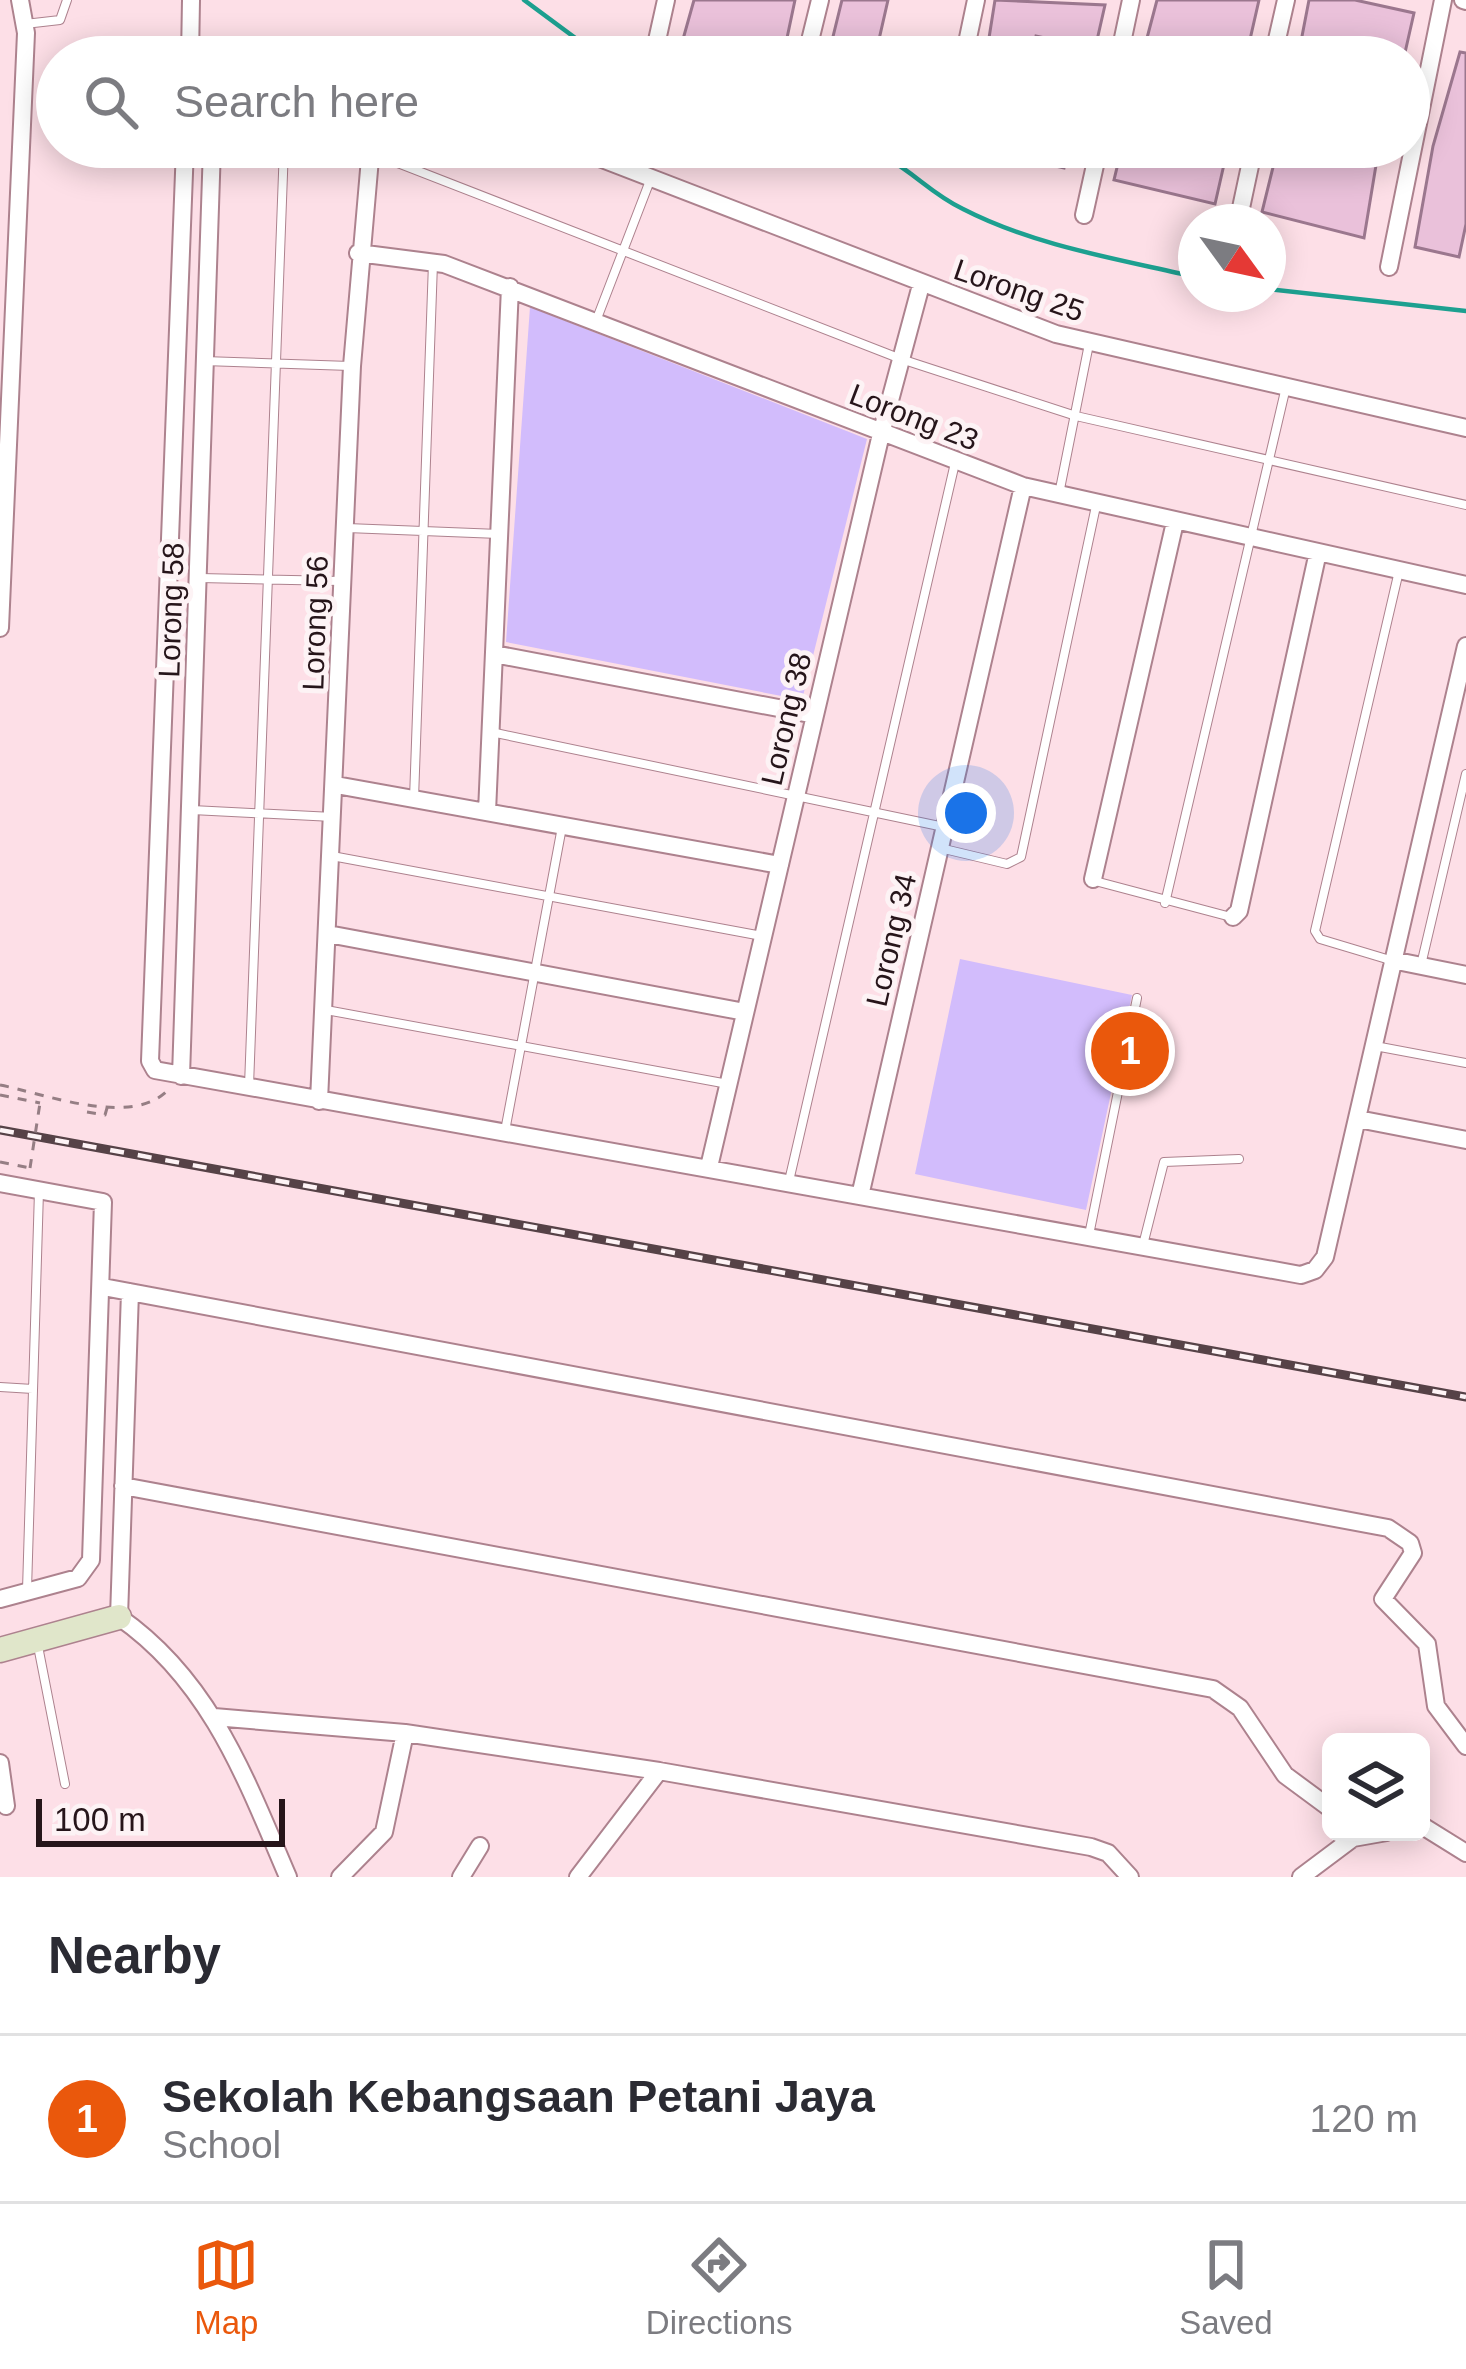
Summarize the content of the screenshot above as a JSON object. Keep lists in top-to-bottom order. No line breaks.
{"streets":{"street":["Lorong 25","Lorong 23","Lorong 58","Lorong 56","Lorong 38","Lorong 34"]},"crossings":[["Lorong 25","Lorong 38"],["Lorong 23","Lorong 56"],["Lorong 23","Lorong 38"],["Lorong 23","Lorong 34"]],"scale_bar":"100 m","north":"bottom right","page":{"search":"Search here","pins":"1","scale":"100 m","heading":"Nearby","list":[{"mark":"1","name":"Sekolah Kebangsaan Petani Jaya","note":"School","value":"120 m"}],"nav":["Map","Directions","Saved"]}}
